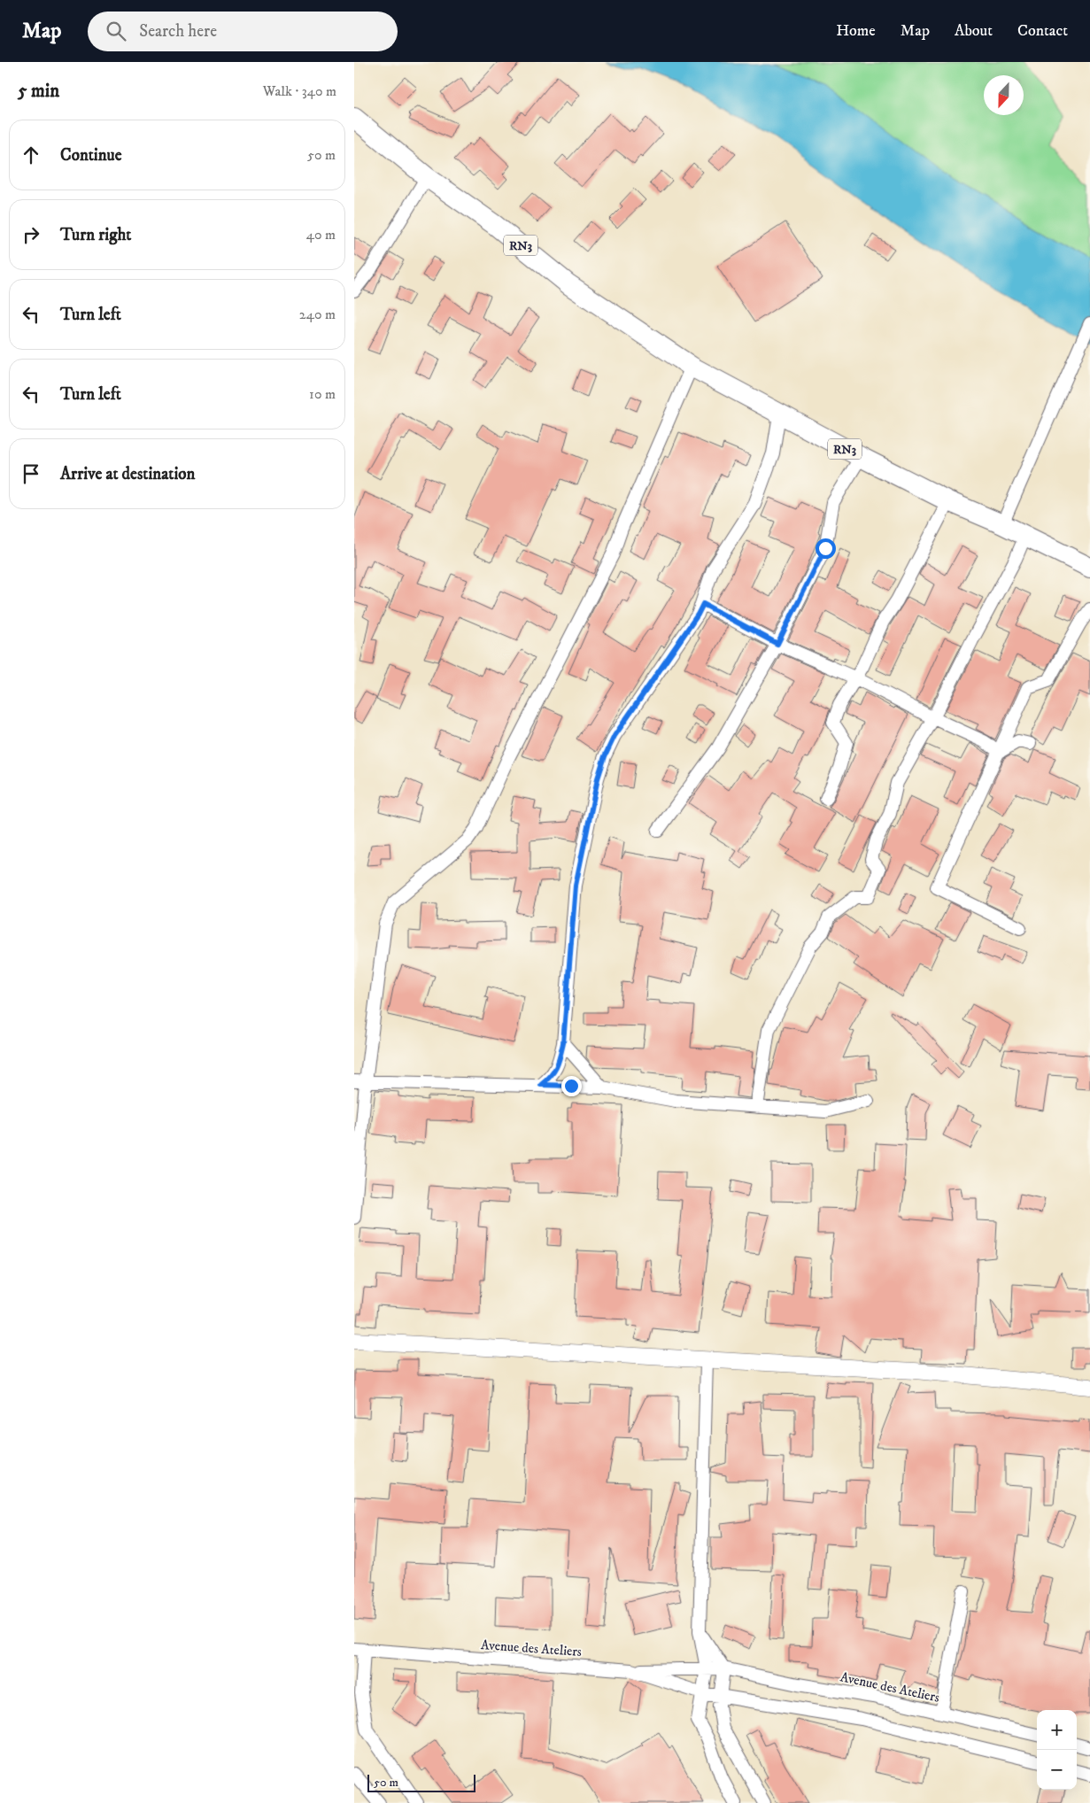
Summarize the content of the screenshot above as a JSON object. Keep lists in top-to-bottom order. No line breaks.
{"streets":{"highway":["RN3"],"street":["Avenue des Ateliers"]},"scale_bar":"50 m","north":"bottom","page":{"header":"Map","search":"Search here","nav":["Home","Map","About","Contact"],"heading":["5 min","Walk · 340 m"],"list":[["Continue","50 m"],["Turn right","40 m"],["Turn left","240 m"],["Turn left","10 m"],"Arrive at destination"],"map_buttons":["+","−"],"scale":"50 m"}}
